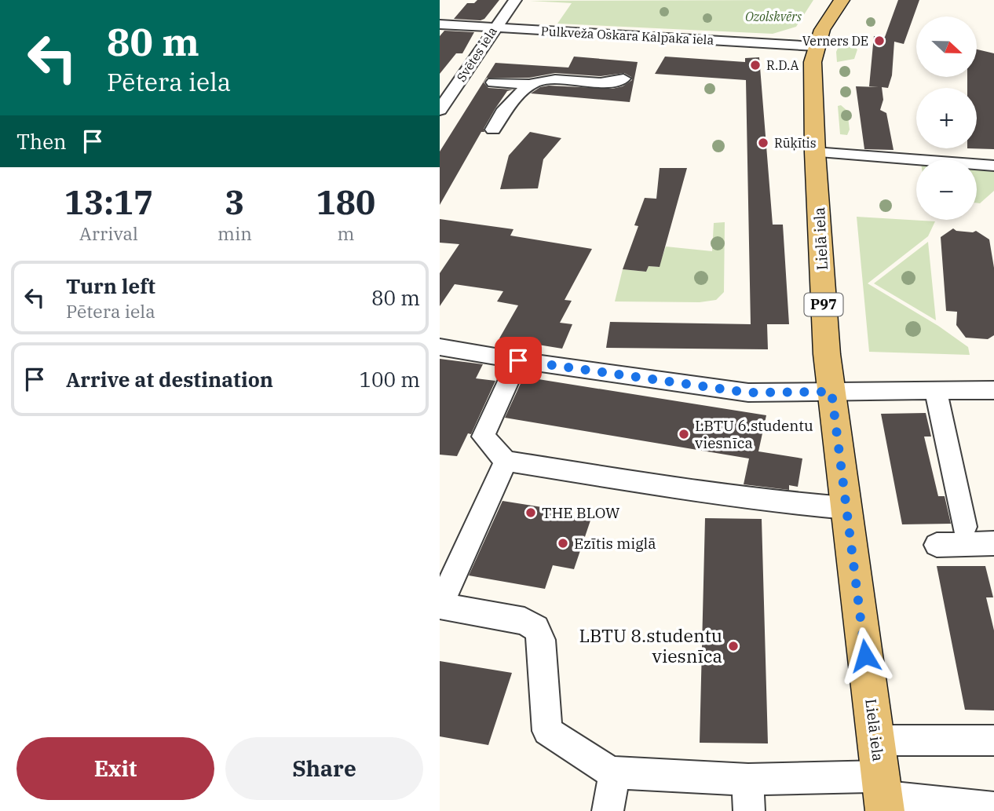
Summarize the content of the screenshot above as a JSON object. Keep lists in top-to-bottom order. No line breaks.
{"streets":{"main road":["Lielā iela","P97"],"street":["Pulkveža Oskara Kalpaka iela","Svētes iela"]},"crossings":[["Pulkveža Oskara Kalpaka iela","Svētes iela"],["Pulkveža Oskara Kalpaka iela","Lielā iela"]],"parks":["Ozolskvērs"],"places":["Verners DE","R.D.A","Rūķītis","LBTU 6.studentu viesnīca","THE BLOW","Ezītis miglā","LBTU 8.studentu viesnīca"],"north":"right","page":{"turn":["80 m","Pētera iela"],"map_buttons":["+","−"],"then":"Then","eta":["13:17","Arrival","3","min","180","m"],"list":[{"name":"Turn left","note":"Pētera iela","value":"80 m"},{"name":"Arrive at destination","value":"100 m"}],"buttons":["Exit","Share"]}}
